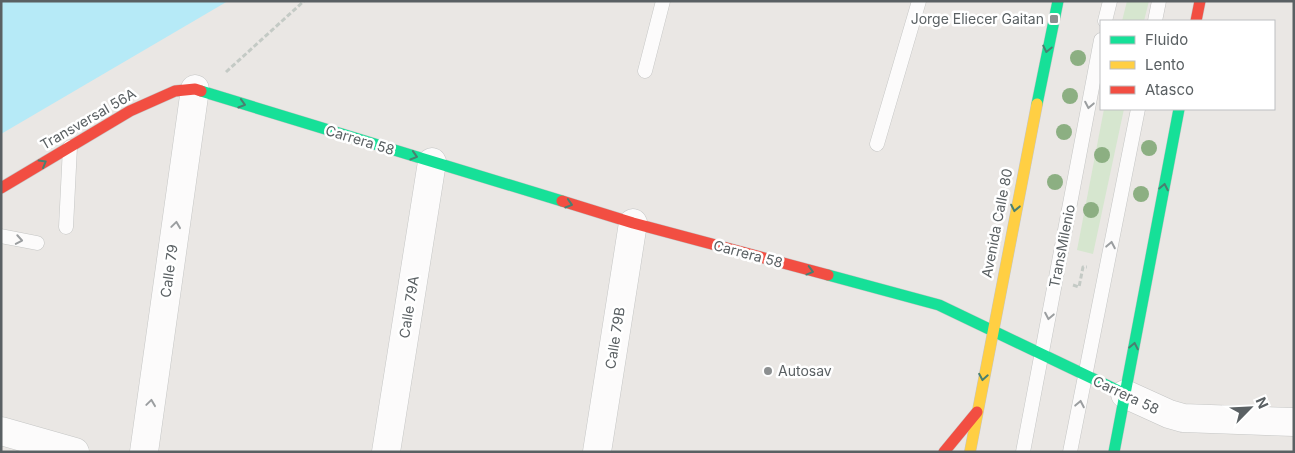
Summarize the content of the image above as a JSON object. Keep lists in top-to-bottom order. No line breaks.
{"streets":{"main road":["Transversal 56A","Carrera 58","Avenida Calle 80"],"street":["Calle 79","Calle 79A","Calle 79B"],"lane":["TransMilenio"]},"crossings":[["Transversal 56A","Carrera 58"],["Transversal 56A","Calle 79"],["Carrera 58","Avenida Calle 80"],["Carrera 58","TransMilenio"],["Carrera 58","Calle 79"],["Carrera 58","Calle 79A"],["Carrera 58","Calle 79B"]],"one_way":["Transversal 56A","Carrera 58","Avenida Calle 80","Calle 79"],"places":{"transit":["Jorge Eliecer Gaitan"],"other":["Autosav"]},"legend":["Fluido","Lento","Atasco"],"north":"top right"}
